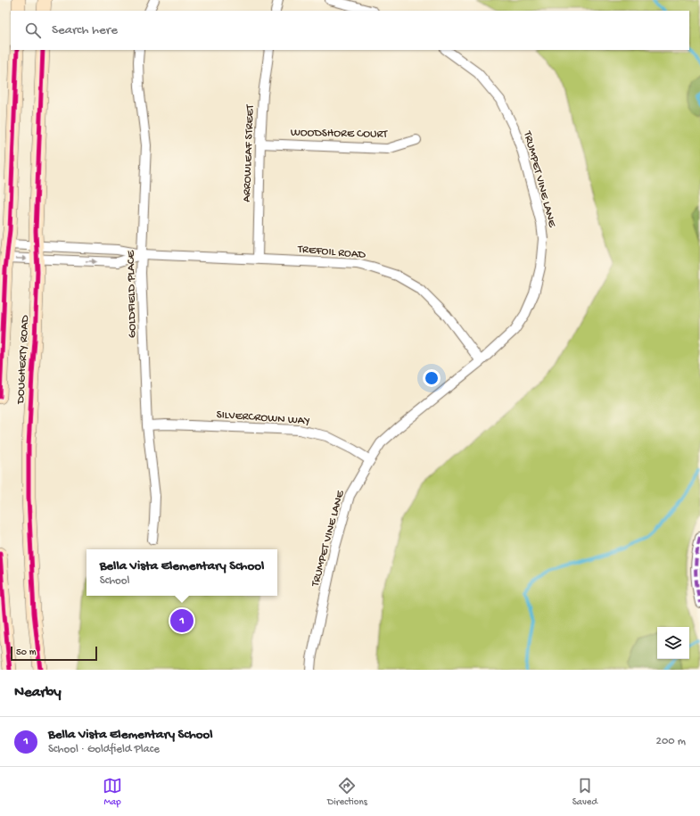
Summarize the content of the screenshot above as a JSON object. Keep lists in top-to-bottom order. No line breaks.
{"streets":{"main road":["DOUGHERTY ROAD"],"street":["WOODSHORE COURT","ARROWLEAF STREET","TRUMPET VINE LANE","TREFOIL ROAD","GOLDFIELD PLACE","SILVERCROWN WAY"]},"crossings":[["WOODSHORE COURT","ARROWLEAF STREET"],["ARROWLEAF STREET","TREFOIL ROAD"],["TRUMPET VINE LANE","TREFOIL ROAD"],["TRUMPET VINE LANE","SILVERCROWN WAY"],["TREFOIL ROAD","GOLDFIELD PLACE"],["TREFOIL ROAD","DOUGHERTY ROAD"],["GOLDFIELD PLACE","SILVERCROWN WAY"]],"scale_bar":"50 m","page":{"search":"Search here","popup":["Bella Vista Elementary School","School"],"pins":"1","scale":"50 m","heading":"Nearby","list":[{"mark":"1","name":"Bella Vista Elementary School","note":"School · Goldfield Place","value":"200 m"}],"nav":["Map","Directions","Saved"]}}
